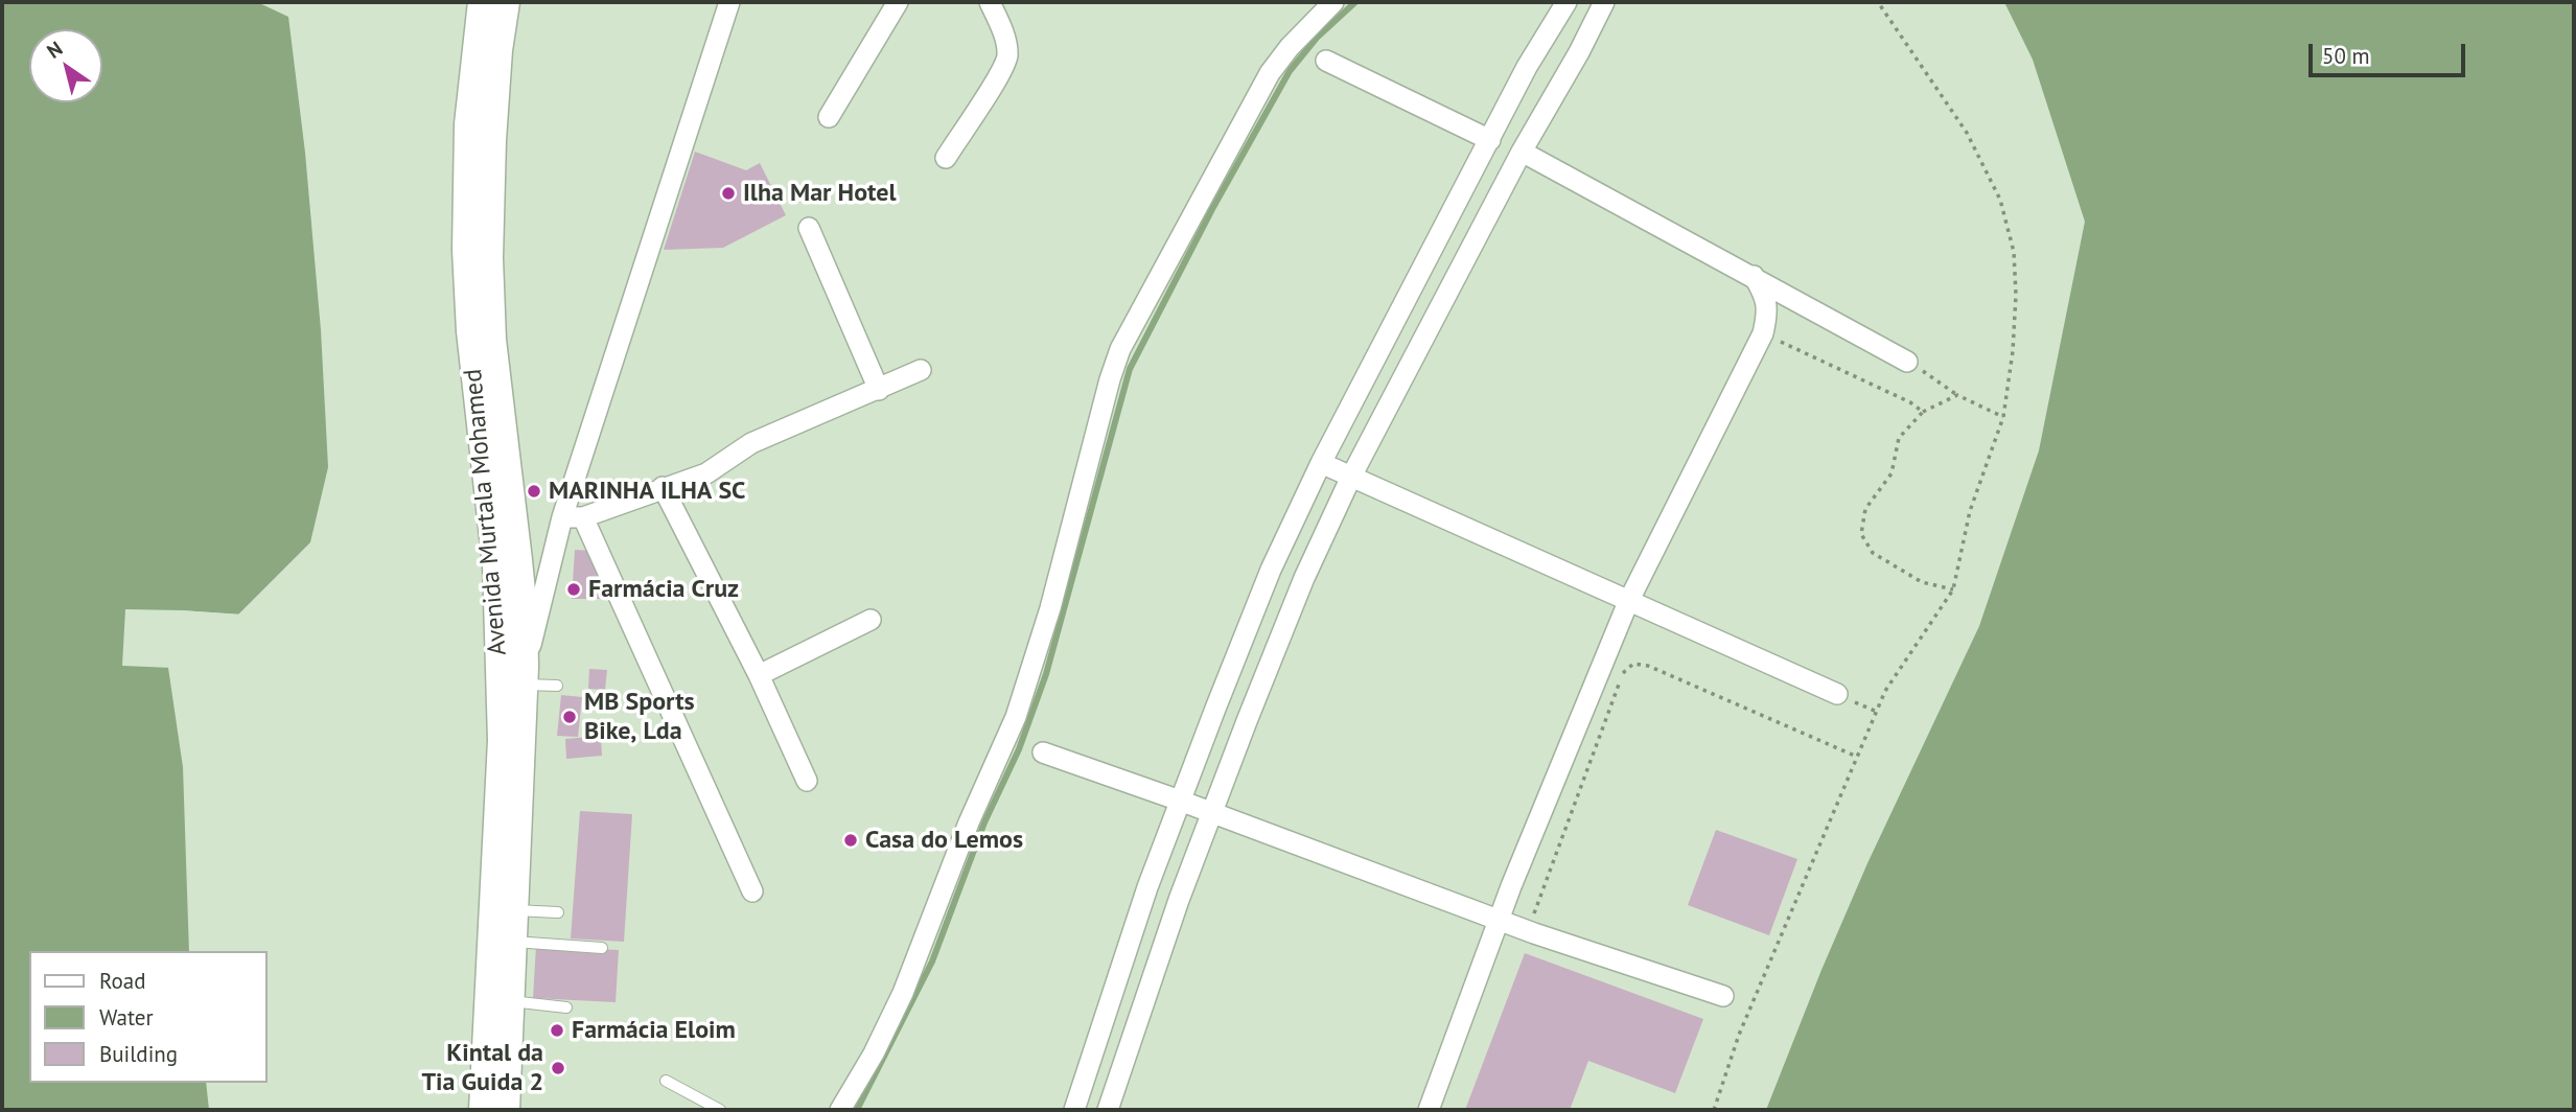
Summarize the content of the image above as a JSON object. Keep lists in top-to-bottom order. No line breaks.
{"streets":{"street":["Avenida Murtala Mohamed"]},"places":["Ilha Mar Hotel","MARINHA ILHA SC","Farmácia Cruz","MB Sports Bike, Lda","Casa do Lemos","Farmácia Eloim","Kintal da Tia Guida 2"],"legend":["Road","Water","Building"],"scale_bar":"50 m","north":"top left"}
